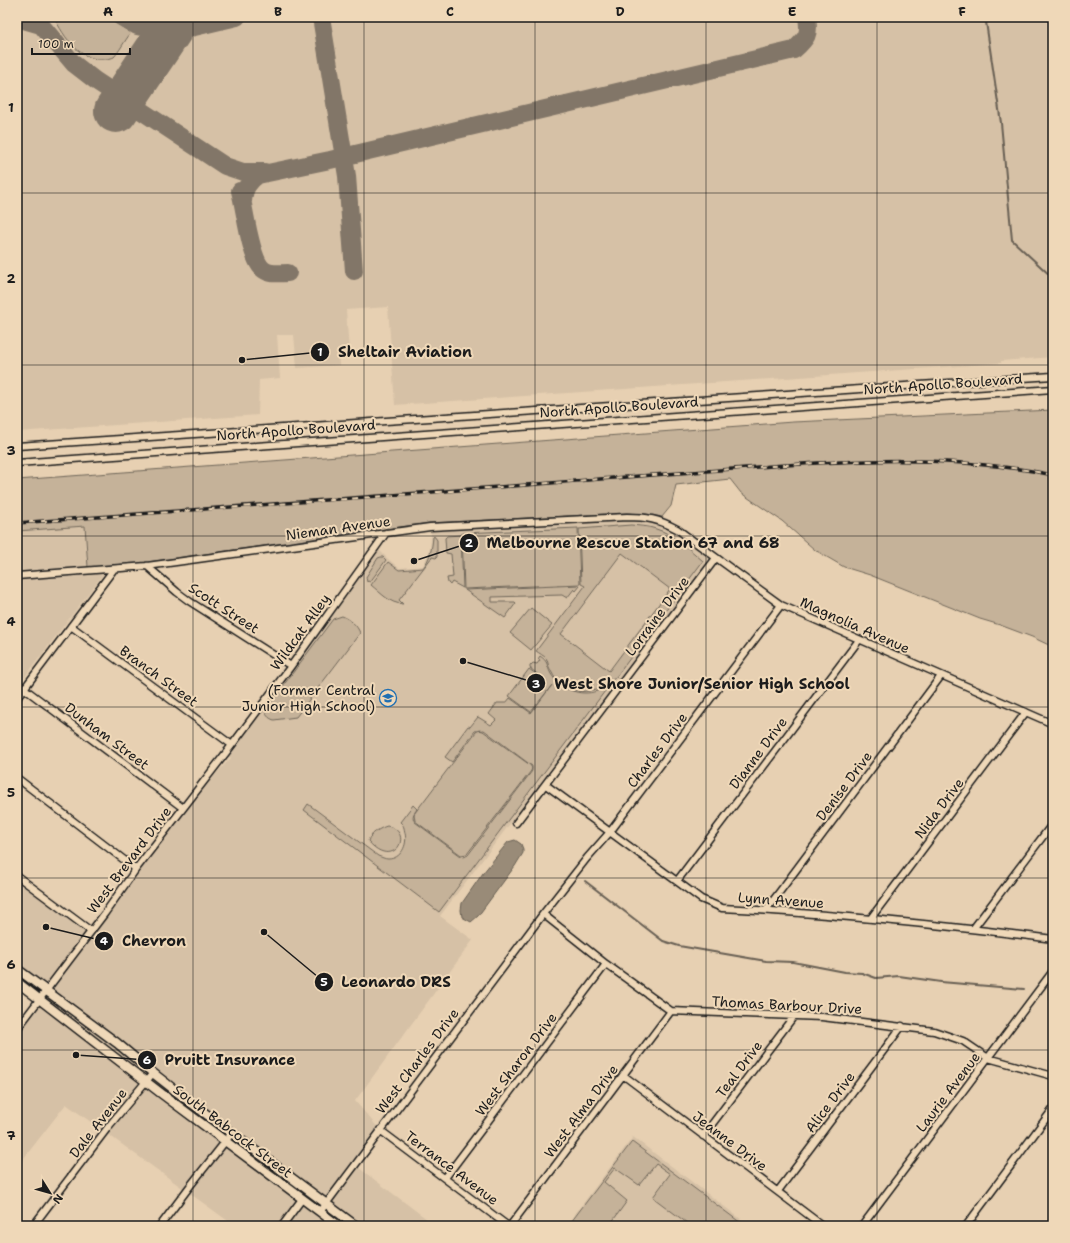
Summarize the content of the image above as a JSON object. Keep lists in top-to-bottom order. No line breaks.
{"streets":{"main road":["South Babcock Street"],"street":["North Apollo Boulevard","Nieman Avenue","Scott Street","Lorraine Drive","Magnolia Avenue","Wildcat Alley","Branch Street","Dunham Street","Charles Drive","Dianne Drive","Denise Drive","Nida Drive","West Brevard Drive","Lynn Avenue","Thomas Barbour Drive","West Charles Drive","West Sharon Drive","Teal Drive","Laurie Avenue","Alice Drive","West Alma Drive","Dale Avenue","Jeanne Drive","Terrance Avenue"]},"crossings":[["Nieman Avenue","Scott Street"],["Nieman Avenue","Magnolia Avenue"],["Nieman Avenue","Wildcat Alley"],["Scott Street","Wildcat Alley"],["Lorraine Drive","Magnolia Avenue"],["Lorraine Drive","Lynn Avenue"],["Magnolia Avenue","Charles Drive"],["Magnolia Avenue","Dianne Drive"],["Magnolia Avenue","Denise Drive"],["Magnolia Avenue","Nida Drive"],["Wildcat Alley","Branch Street"],["Wildcat Alley","West Brevard Drive"],["Branch Street","West Brevard Drive"],["Dunham Street","West Brevard Drive"],["Charles Drive","Lynn Avenue"],["Charles Drive","West Charles Drive"],["Dianne Drive","Lynn Avenue"],["Denise Drive","Lynn Avenue"],["Nida Drive","Lynn Avenue"],["West Brevard Drive","South Babcock Street"],["Lynn Avenue","West Charles Drive"],["Thomas Barbour Drive","Teal Drive"],["Thomas Barbour Drive","Laurie Avenue"],["Thomas Barbour Drive","Alice Drive"],["Thomas Barbour Drive","West Alma Drive"],["West Charles Drive","South Babcock Street"],["West Charles Drive","Terrance Avenue"],["West Sharon Drive","Terrance Avenue"],["Teal Drive","Jeanne Drive"],["Alice Drive","Jeanne Drive"],["West Alma Drive","Jeanne Drive"],["West Alma Drive","Terrance Avenue"],["Dale Avenue","South Babcock Street"]],"places":{"other":["Sheltair Aviation","Melbourne Rescue Station 67 and 68","West Shore Junior/Senior High School","Chevron","Leonardo DRS","Pruitt Insurance"],"school or university":["(Former Central Junior High School)"]},"scale_bar":"100 m","north":"bottom right","grid":{"columns":["A","B","C","D","E","F"],"rows":["1","2","3","4","5","6","7"]}}
